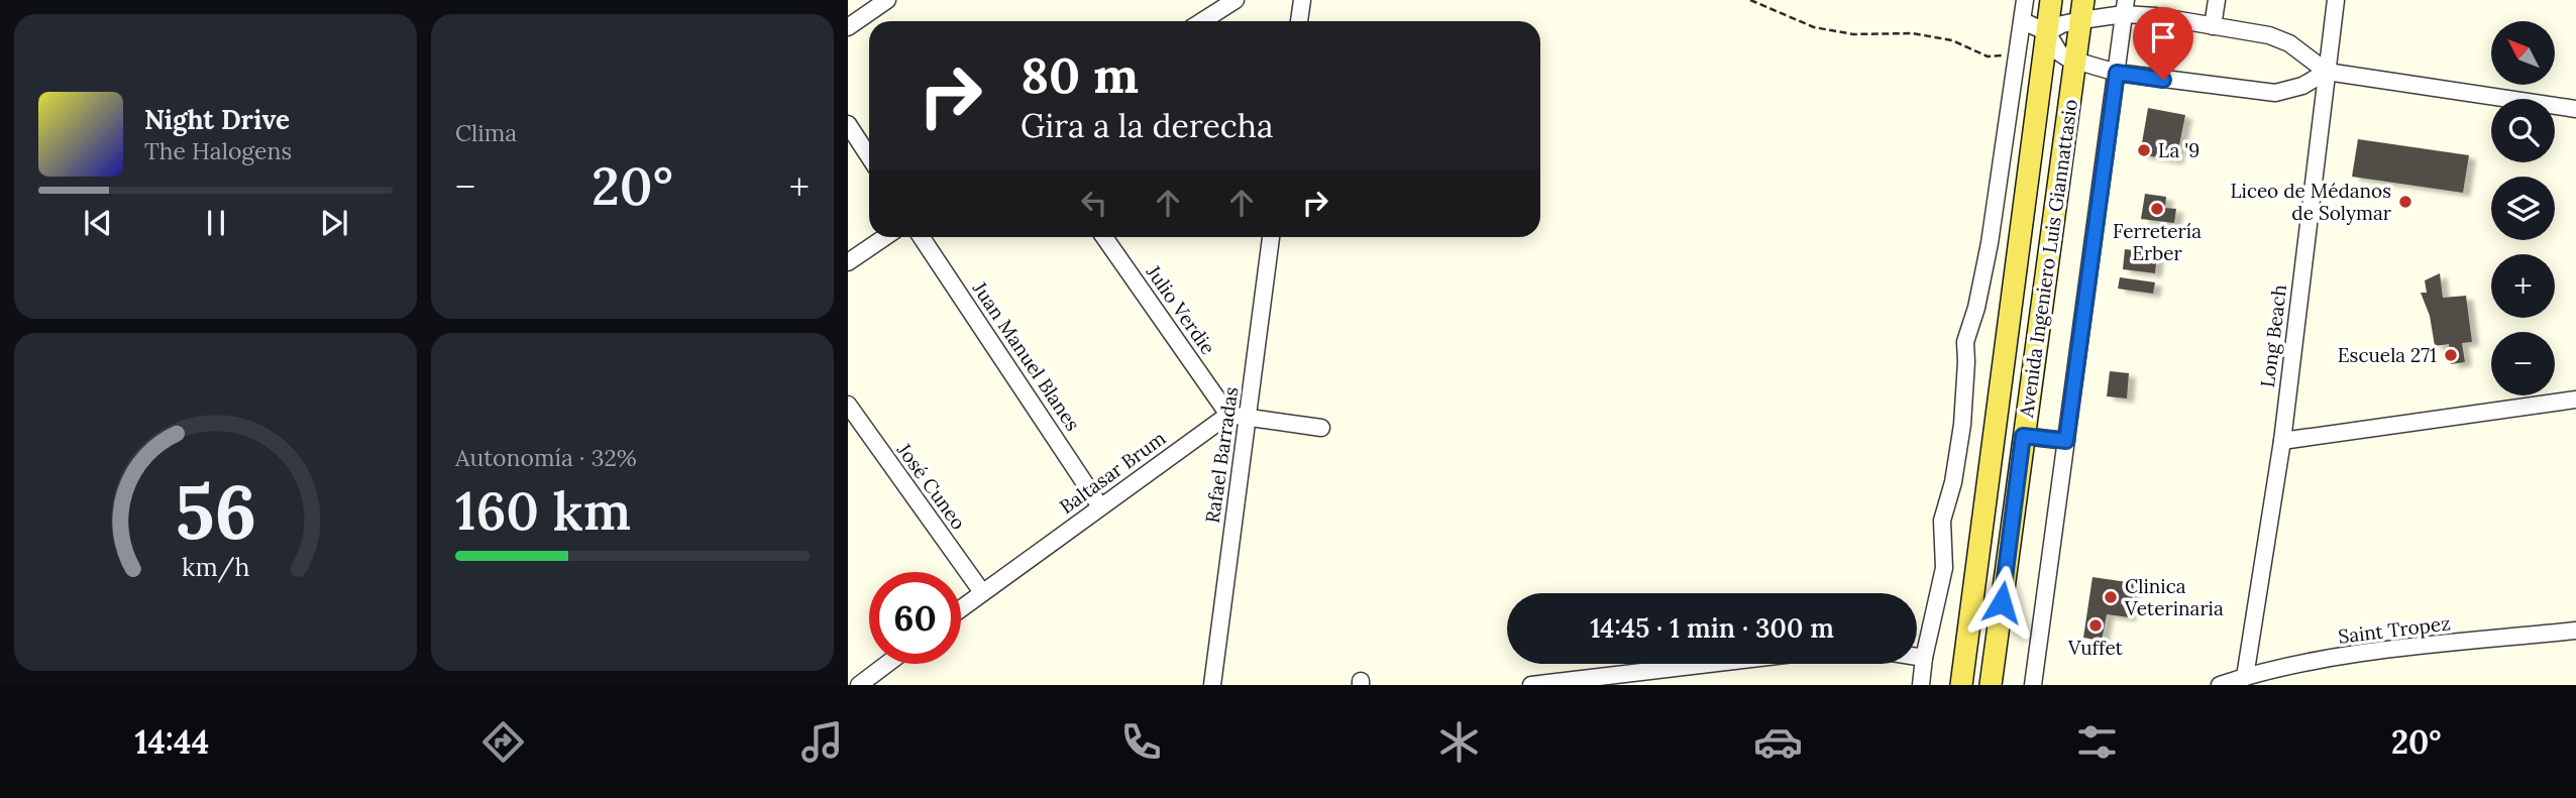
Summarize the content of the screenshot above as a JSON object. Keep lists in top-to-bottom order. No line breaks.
{"streets":{"main road":["Avenida Ingeniero Luis Giannattasio"],"street":["Julio Verdie","Long Beach","Juan Manuel Blanes","Rafael Barradas","Baltasar Brum","José Cuneo","Saint Tropez"]},"crossings":[["Julio Verdie","Baltasar Brum"],["Long Beach","Saint Tropez"],["Juan Manuel Blanes","Baltasar Brum"],["Baltasar Brum","José Cuneo"]],"places":["La '9","Liceo de Médanos de Solymar","Ferretería Erber","Escuela 271","Clinica Veterinaria","Vuffet"],"north":"top left","page":{"tile":["Clima",["Autonomía · 32%","160 km"]],"map_buttons":["+","−"],"turn":["80 m","Gira a la derecha"],"song":["Night Drive","The Halogens"],"heat":["−","20°","+"],"limit":"60","trip":"14:45 · 1 min · 300 m","tabs":["14:44","20°"],"gauge":["56","km/h"]}}
